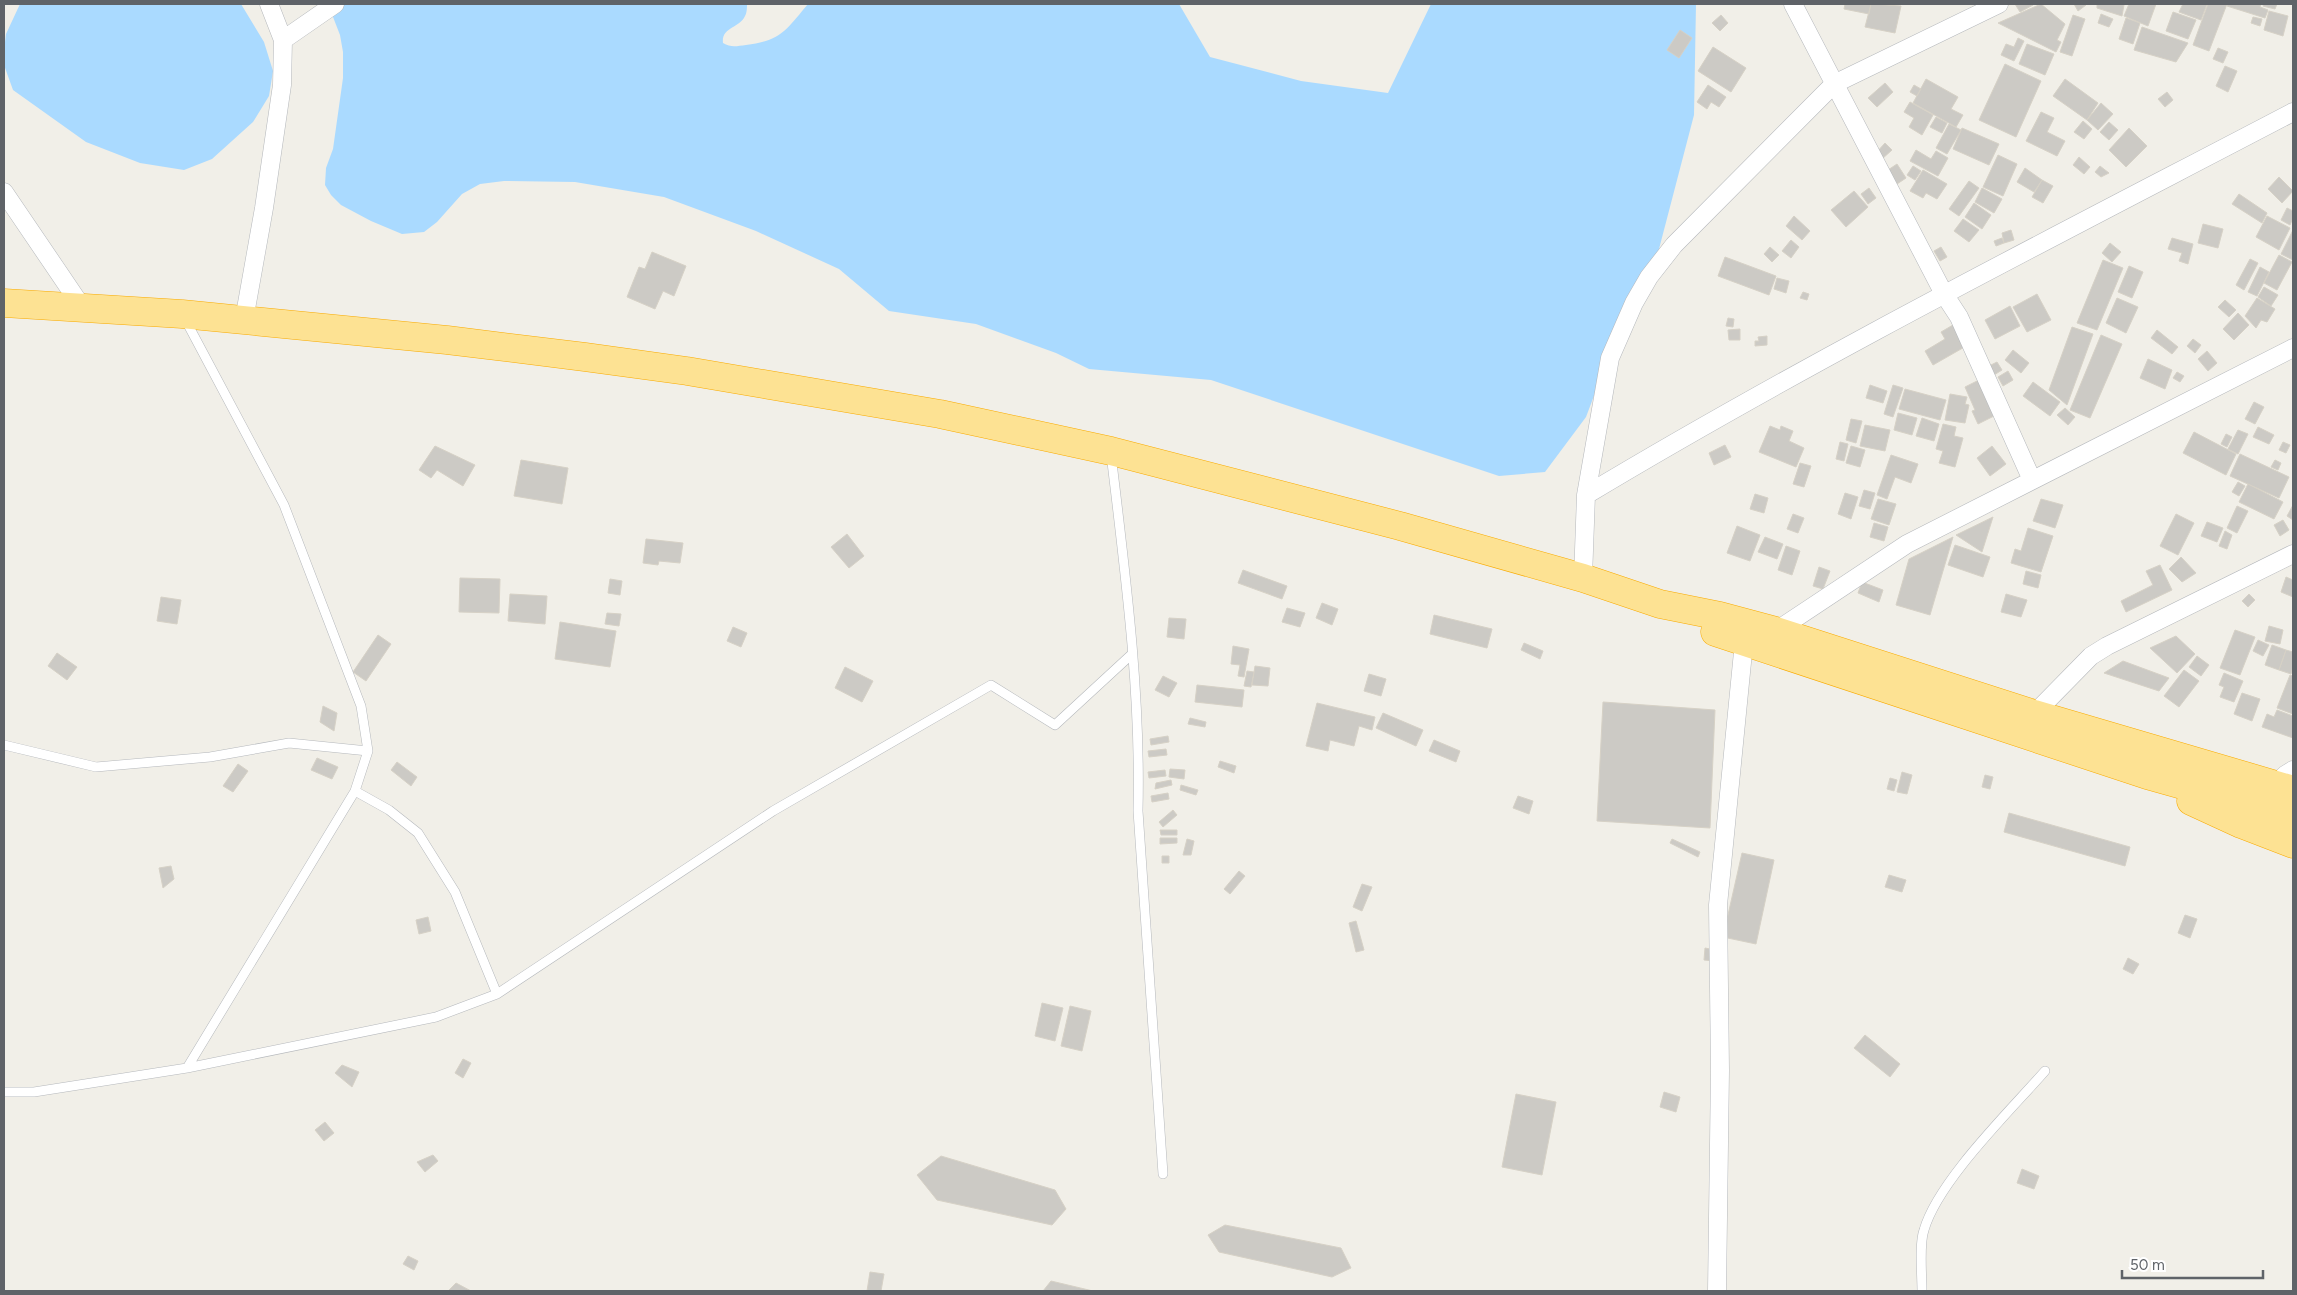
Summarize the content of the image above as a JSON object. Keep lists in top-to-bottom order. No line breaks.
{"scale_bar":"50 m"}
